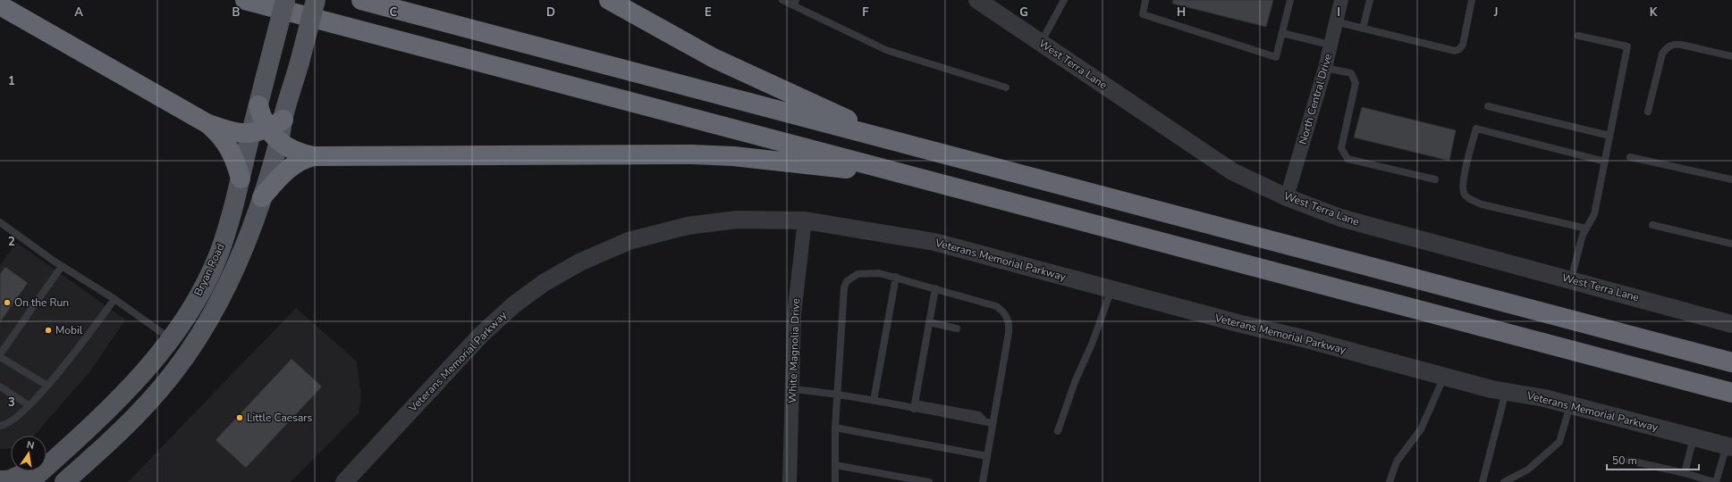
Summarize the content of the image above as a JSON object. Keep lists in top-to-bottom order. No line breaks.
{"streets":{"main road":["Bryan Road"],"street":["West Terra Lane","North Central Drive","Veterans Memorial Parkway","White Magnolia Drive"]},"crossings":[["West Terra Lane","North Central Drive"],["Veterans Memorial Parkway","White Magnolia Drive"]],"places":["On the Run","Mobil","Little Caesars"],"scale_bar":"50 m","north":"top","grid":{"columns":["A","B","C","D","E","F","G","H","I","J","K"],"rows":["1","2","3"]}}
